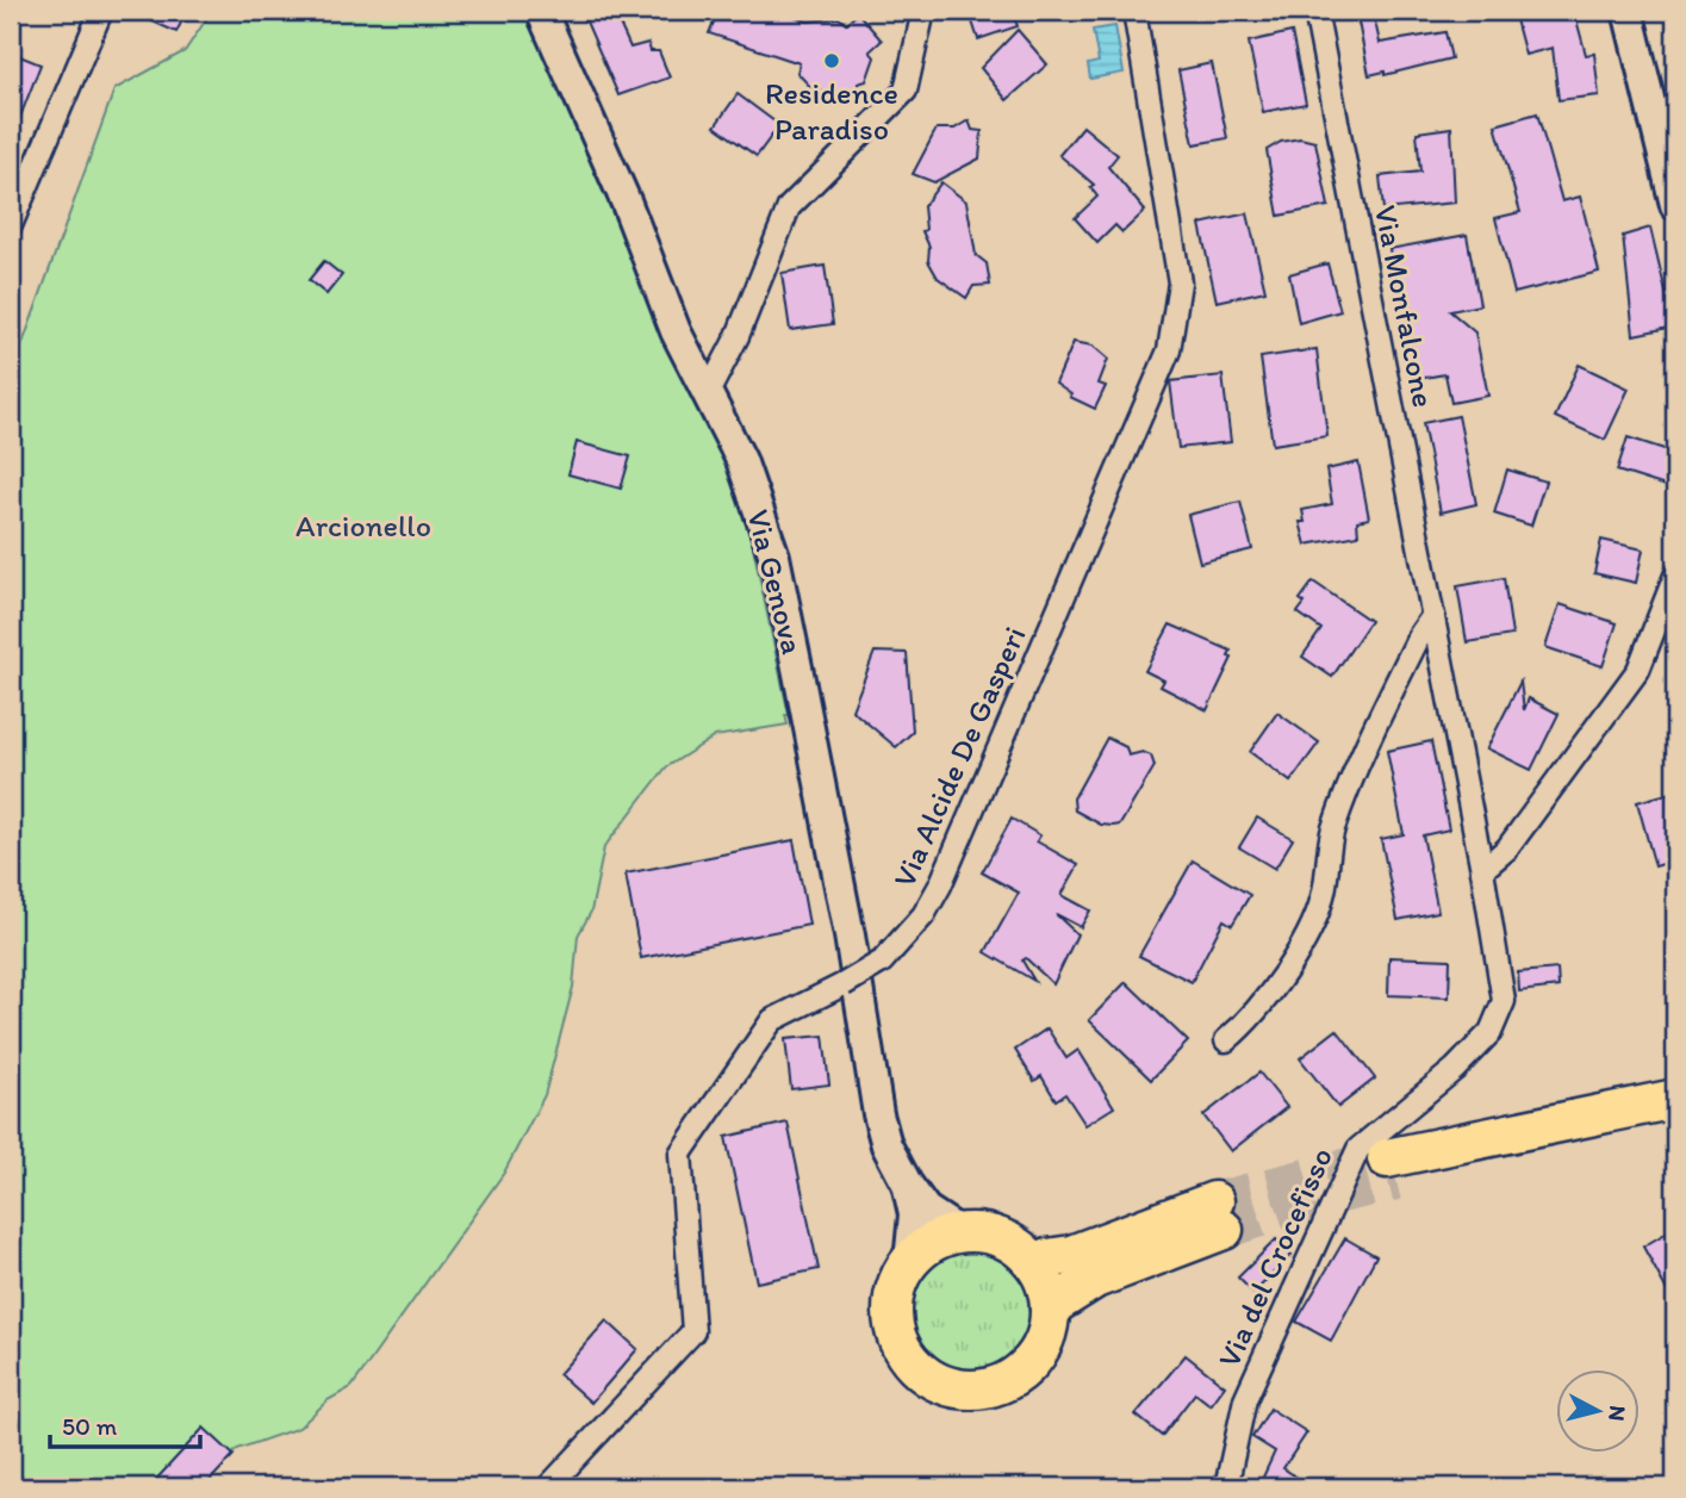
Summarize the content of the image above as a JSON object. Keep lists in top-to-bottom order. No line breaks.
{"streets":{"highway":["Via Genova"],"street":["Via Monfalcone","Via Alcide De Gasperi","Via del Crocefisso"]},"crossings":[["Via Monfalcone","Via del Crocefisso"]],"parks":["Arcionello"],"places":["Residence Paradiso"],"scale_bar":"50 m","north":"right"}
